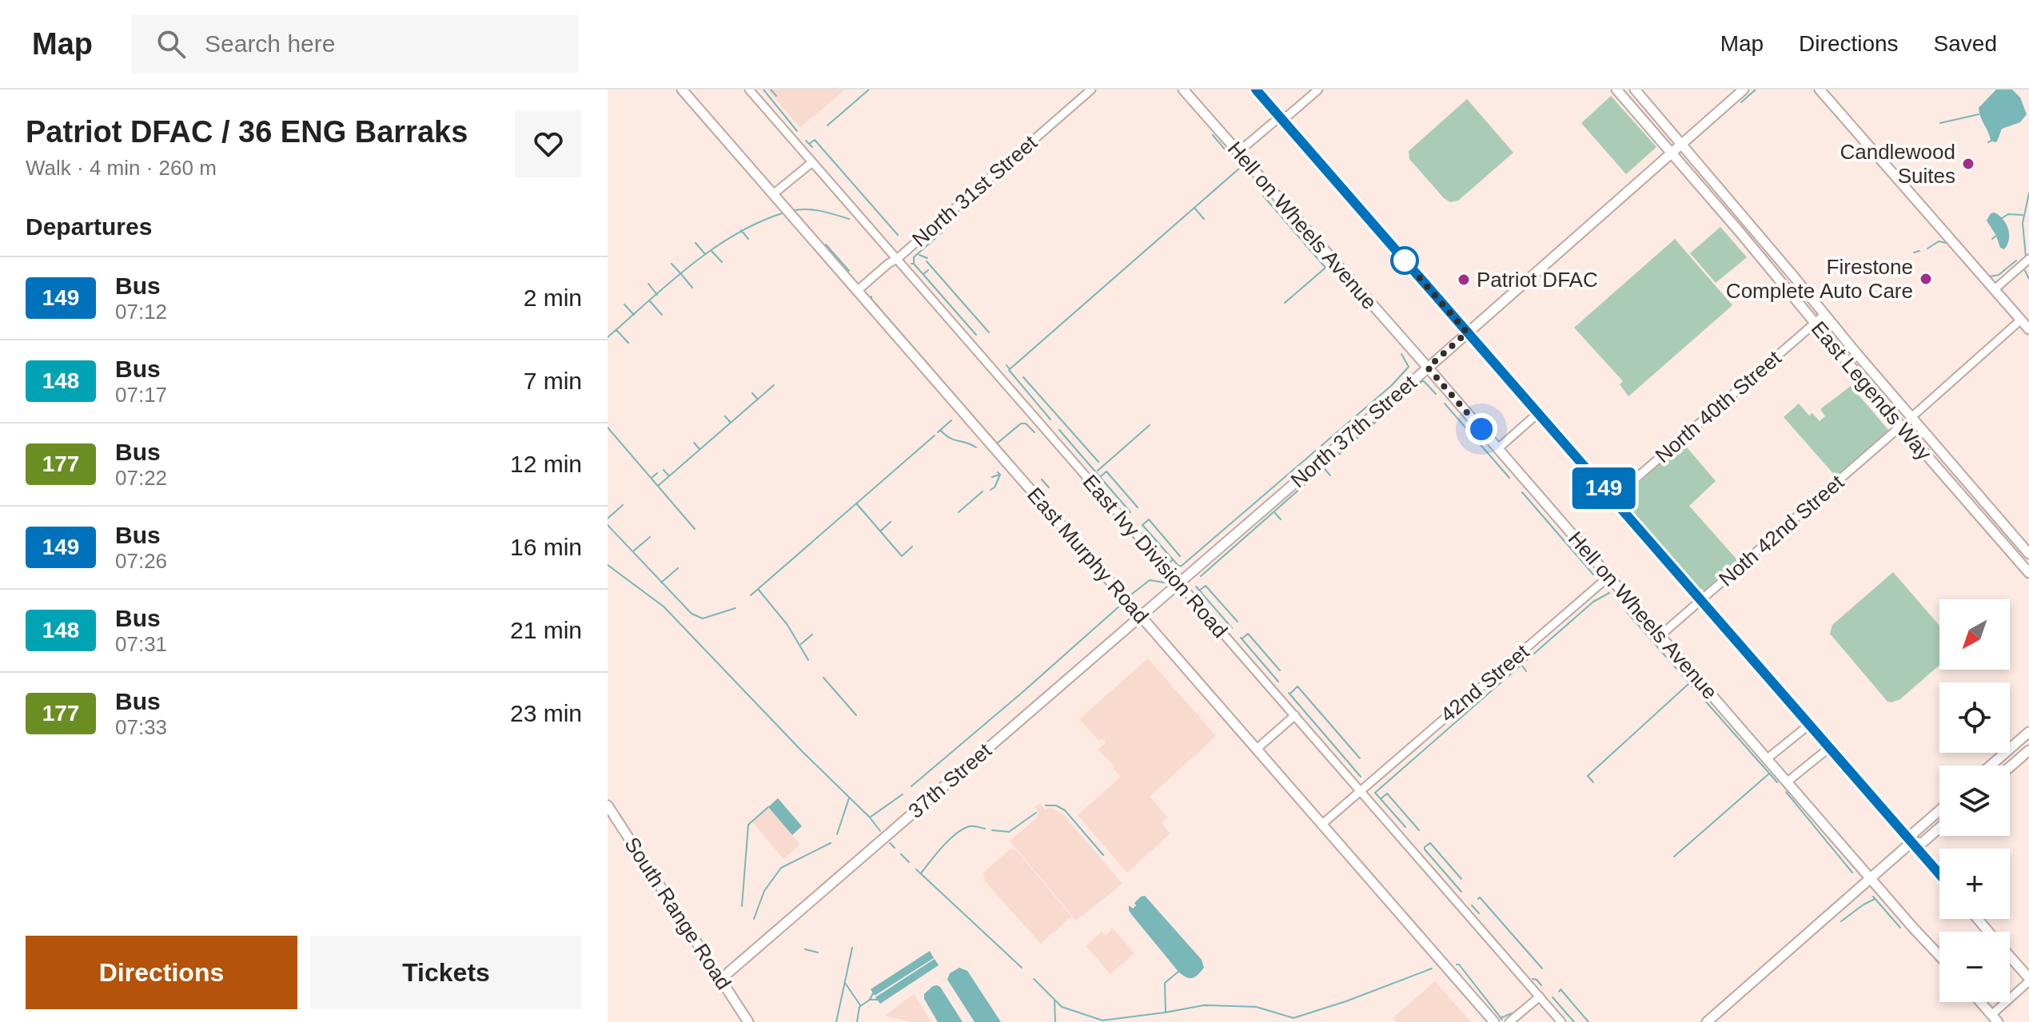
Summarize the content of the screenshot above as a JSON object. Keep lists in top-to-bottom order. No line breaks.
{"streets":{"street":["North 31st Street","Hell on Wheels Avenue","East Legends Way","North 40th Street","North 37th Street","Noth 42nd Street","East Murphy Road","East Ivy Division Road","42nd Street","37th Street","South Range Road"]},"crossings":[["North 31st Street","East Murphy Road"],["North 31st Street","East Ivy Division Road"],["Hell on Wheels Avenue","North 37th Street"],["Hell on Wheels Avenue","Noth 42nd Street"],["Hell on Wheels Avenue","42nd Street"],["East Legends Way","North 40th Street"],["East Legends Way","North 37th Street"],["East Legends Way","Noth 42nd Street"],["North 37th Street","East Ivy Division Road"],["North 37th Street","37th Street"],["East Murphy Road","42nd Street"],["East Murphy Road","37th Street"],["East Ivy Division Road","42nd Street"],["East Ivy Division Road","37th Street"],["37th Street","South Range Road"]],"places":["Candlewood Suites","Firestone Complete Auto Care","Patriot DFAC"],"lines":["bus line 149"],"north":"bottom left","page":{"header":"Map","search":"Search here","nav":["Map","Directions","Saved"],"heading":[["Patriot DFAC / 36 ENG Barraks","Walk · 4 min · 260 m"],"Departures"],"on_map":"149","list":[{"mark":"149","name":"Bus","note":"07:12","value":"2 min"},{"mark":"148","name":"Bus","note":"07:17","value":"7 min"},{"mark":"177","name":"Bus","note":"07:22","value":"12 min"},{"mark":"149","name":"Bus","note":"07:26","value":"16 min"},{"mark":"148","name":"Bus","note":"07:31","value":"21 min"},{"mark":"177","name":"Bus","note":"07:33","value":"23 min"}],"map_buttons":["+","−"],"buttons":["Directions","Tickets"]}}
